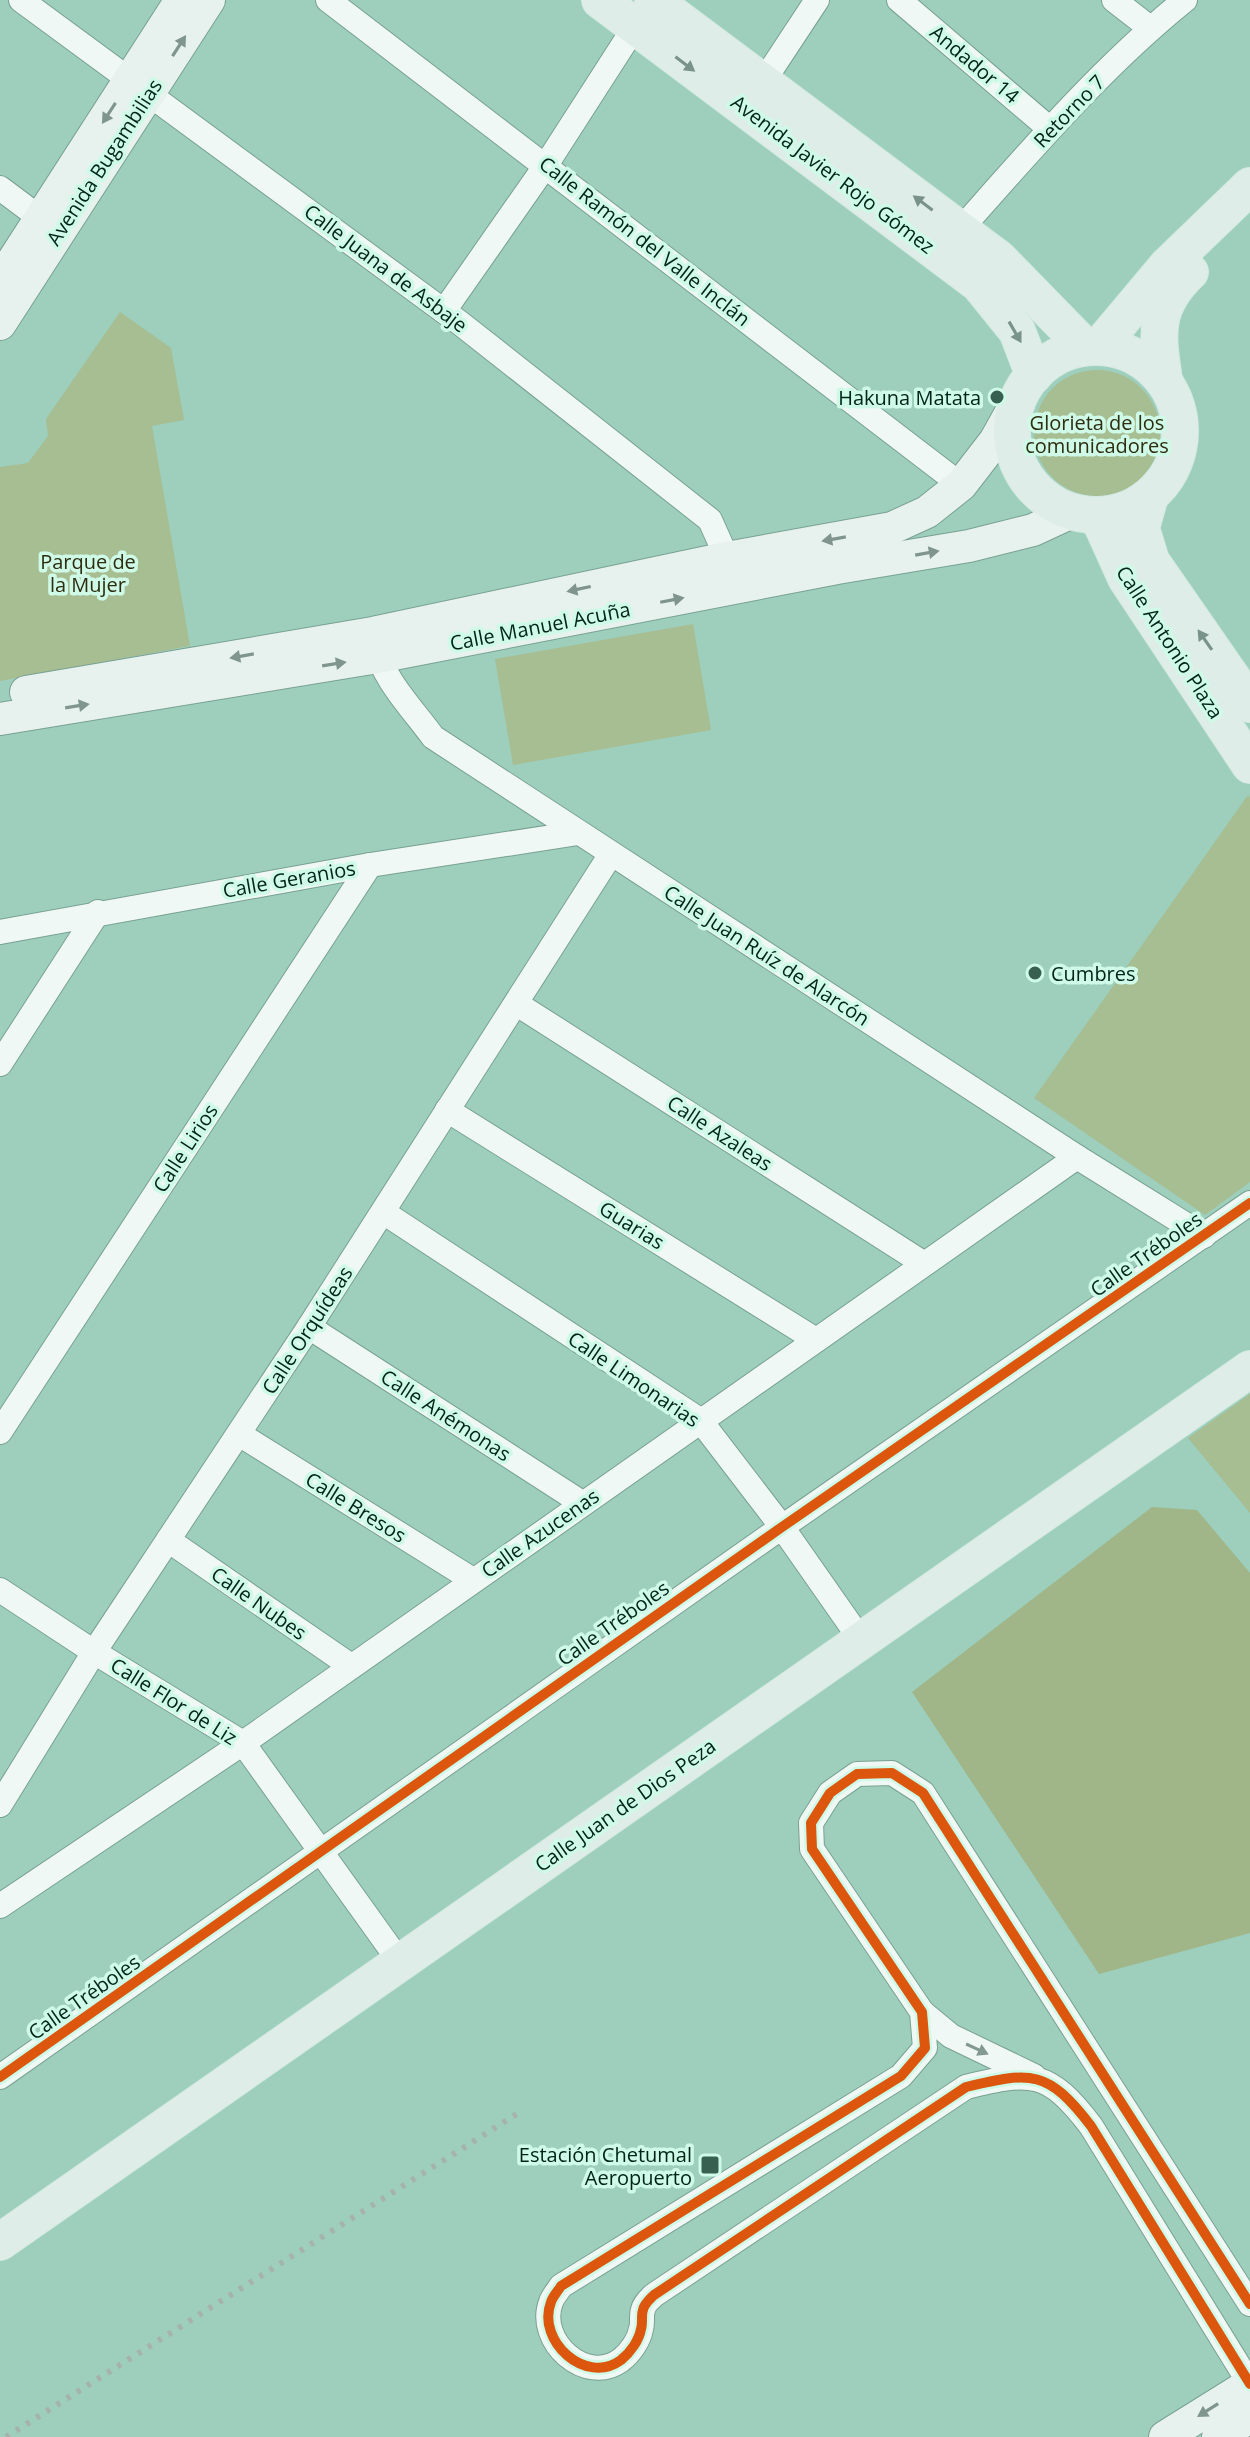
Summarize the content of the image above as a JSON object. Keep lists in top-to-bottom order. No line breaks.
{"streets":{"main road":["Avenida Bugambilias","Avenida Javier Rojo Gómez","Calle Manuel Acuña","Calle Antonio Plaza","Calle Juan de Dios Peza"],"street":["Andador 14","Retorno 7","Calle Ramón del Valle Inclán","Calle Juana de Asbaje","Calle Geranios","Calle Juan Ruíz de Alarcón","Calle Azaleas","Calle Lirios","Guarias","Calle Tréboles","Calle Orquídeas","Calle Limonarias","Calle Anémonas","Calle Bresos","Calle Azucenas","Calle Nubes","Calle Flor de Liz"]},"crossings":[["Andador 14","Retorno 7"],["Retorno 7","Avenida Javier Rojo Gómez"],["Avenida Bugambilias","Calle Juana de Asbaje"],["Avenida Javier Rojo Gómez","Calle Manuel Acuña"],["Avenida Javier Rojo Gómez","Calle Antonio Plaza"],["Calle Ramón del Valle Inclán","Calle Manuel Acuña"],["Calle Juana de Asbaje","Calle Manuel Acuña"],["Calle Manuel Acuña","Calle Antonio Plaza"],["Calle Manuel Acuña","Calle Juan Ruíz de Alarcón"],["Calle Geranios","Calle Juan Ruíz de Alarcón"],["Calle Geranios","Calle Lirios"],["Calle Juan Ruíz de Alarcón","Calle Tréboles"],["Calle Juan Ruíz de Alarcón","Calle Orquídeas"],["Calle Juan Ruíz de Alarcón","Calle Azucenas"],["Calle Azaleas","Calle Orquídeas"],["Calle Azaleas","Calle Azucenas"],["Guarias","Calle Orquídeas"],["Guarias","Calle Azucenas"],["Calle Tréboles","Calle Limonarias"],["Calle Tréboles","Calle Flor de Liz"],["Calle Orquídeas","Calle Limonarias"],["Calle Orquídeas","Calle Anémonas"],["Calle Orquídeas","Calle Bresos"],["Calle Orquídeas","Calle Nubes"],["Calle Orquídeas","Calle Flor de Liz"],["Calle Limonarias","Calle Azucenas"],["Calle Limonarias","Calle Juan de Dios Peza"],["Calle Anémonas","Calle Azucenas"],["Calle Bresos","Calle Azucenas"],["Calle Azucenas","Calle Nubes"],["Calle Azucenas","Calle Flor de Liz"],["Calle Flor de Liz","Calle Juan de Dios Peza"]],"parks":["Glorieta de los comunicadores","Parque de la Mujer"],"places":{"other":["Hakuna Matata","Cumbres"],"transit":["Estación Chetumal Aeropuerto"]}}
